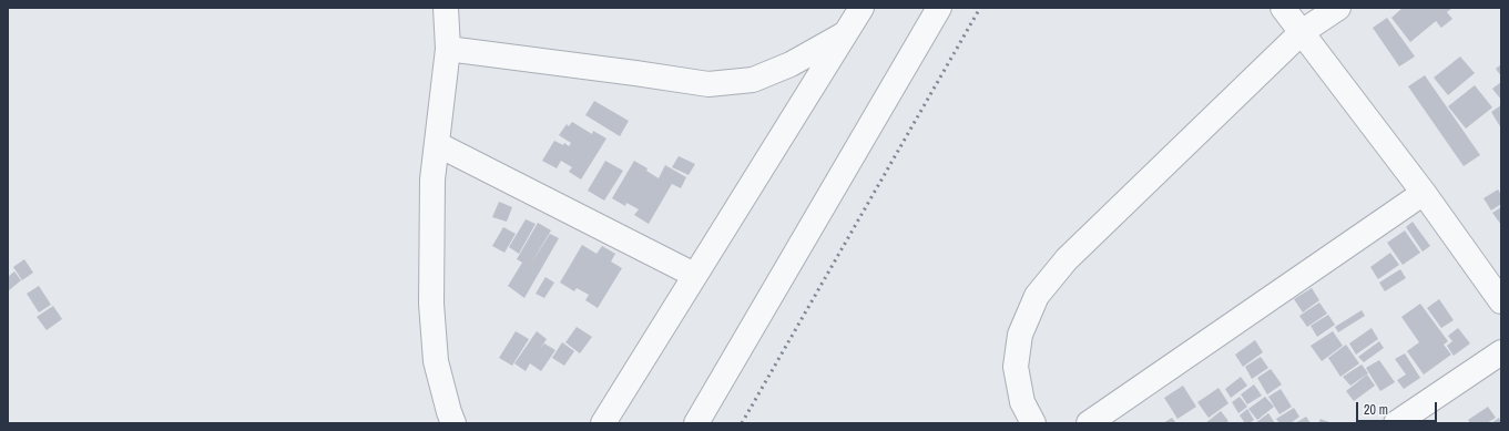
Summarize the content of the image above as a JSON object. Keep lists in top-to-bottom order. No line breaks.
{"scale_bar":"20 m"}
